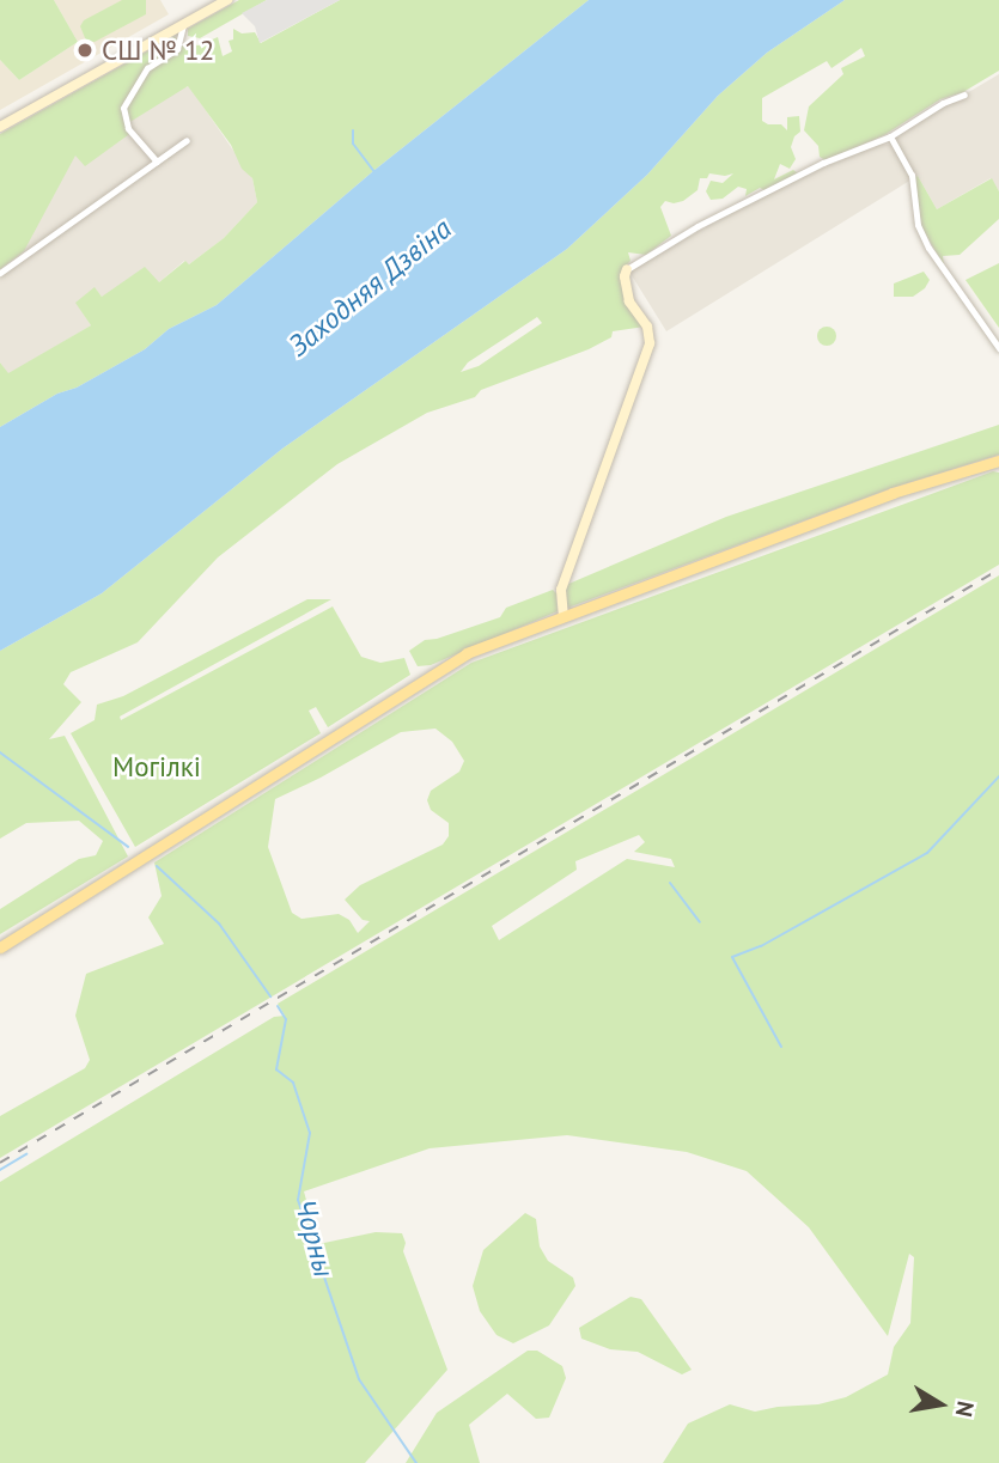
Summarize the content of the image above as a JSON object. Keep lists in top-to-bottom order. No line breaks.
{"water":["Заходняя Дзвіна","Чорны"],"parks":["Могілкі"],"places":["СШ № 12"],"north":"right"}
